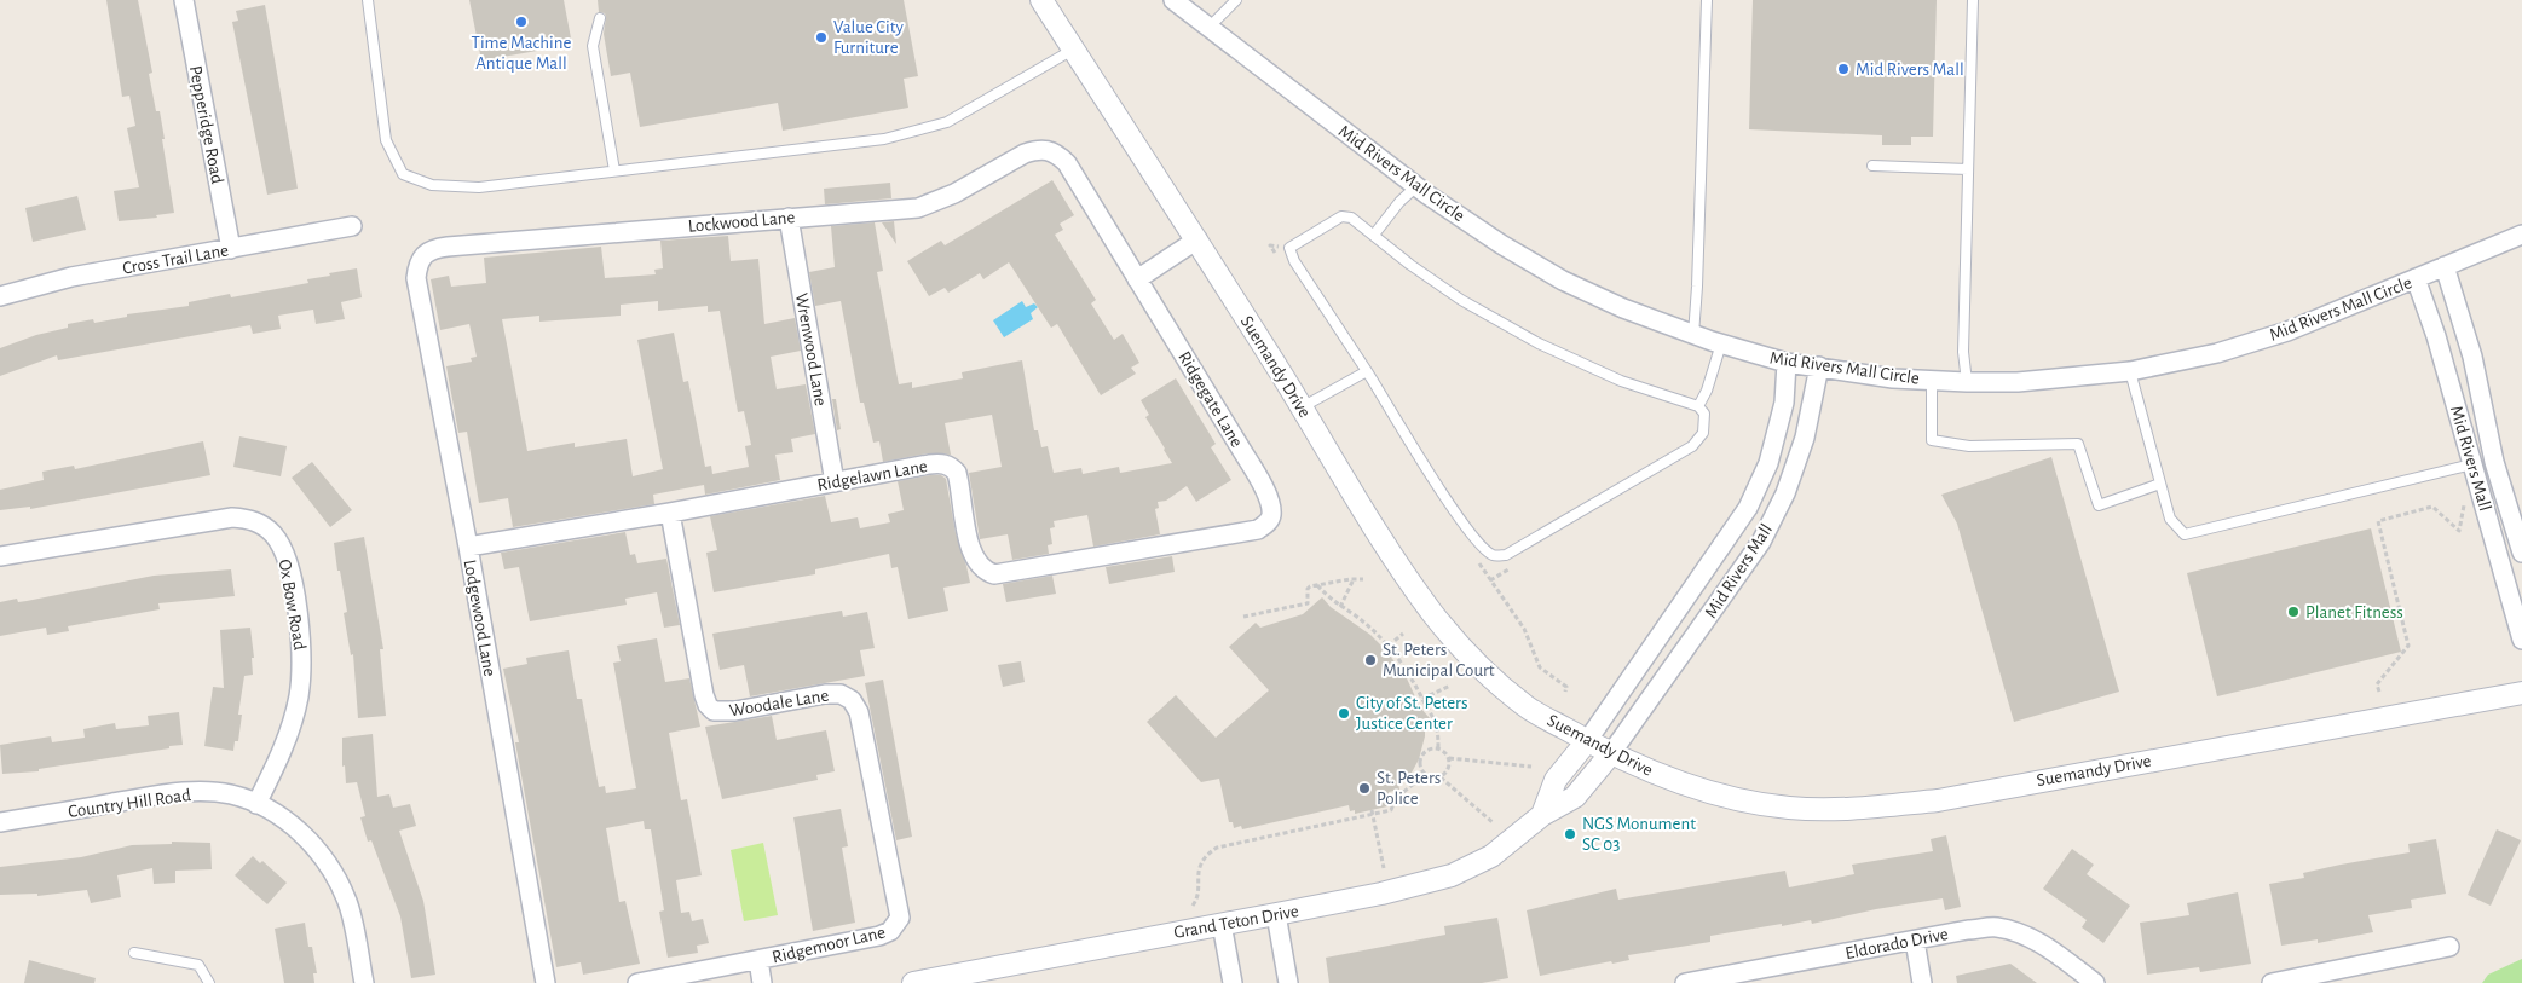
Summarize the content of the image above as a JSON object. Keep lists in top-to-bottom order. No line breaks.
{"streets":{"street":["Pepperidge Road","Mid Rivers Mall Circle","Lockwood Lane","Cross Trail Lane","Wrenwood Lane","Suemandy Drive","Ridgegate Lane","Mid Rivers Mall","Ridgelawn Lane","Ox Bow Road","Lodgewood Lane","Woodale Lane","Country Hill Road","Grand Teton Drive","Eldorado Drive","Ridgemoor Lane"]},"crossings":[["Pepperidge Road","Cross Trail Lane"],["Mid Rivers Mall Circle","Mid Rivers Mall"],["Lockwood Lane","Wrenwood Lane"],["Lockwood Lane","Ridgegate Lane"],["Lockwood Lane","Lodgewood Lane"],["Wrenwood Lane","Ridgelawn Lane"],["Suemandy Drive","Mid Rivers Mall"],["Suemandy Drive","Grand Teton Drive"],["Ridgegate Lane","Ridgelawn Lane"],["Mid Rivers Mall","Grand Teton Drive"],["Ridgelawn Lane","Lodgewood Lane"],["Ridgelawn Lane","Woodale Lane"],["Ox Bow Road","Country Hill Road"],["Woodale Lane","Ridgemoor Lane"]],"places":["Time Machine Antique Mall","Value City Furniture","Mid Rivers Mall","Planet Fitness","St. Peters Municipal Court","City of St. Peters Justice Center","St. Peters Police","NGS Monument SC 03"]}
